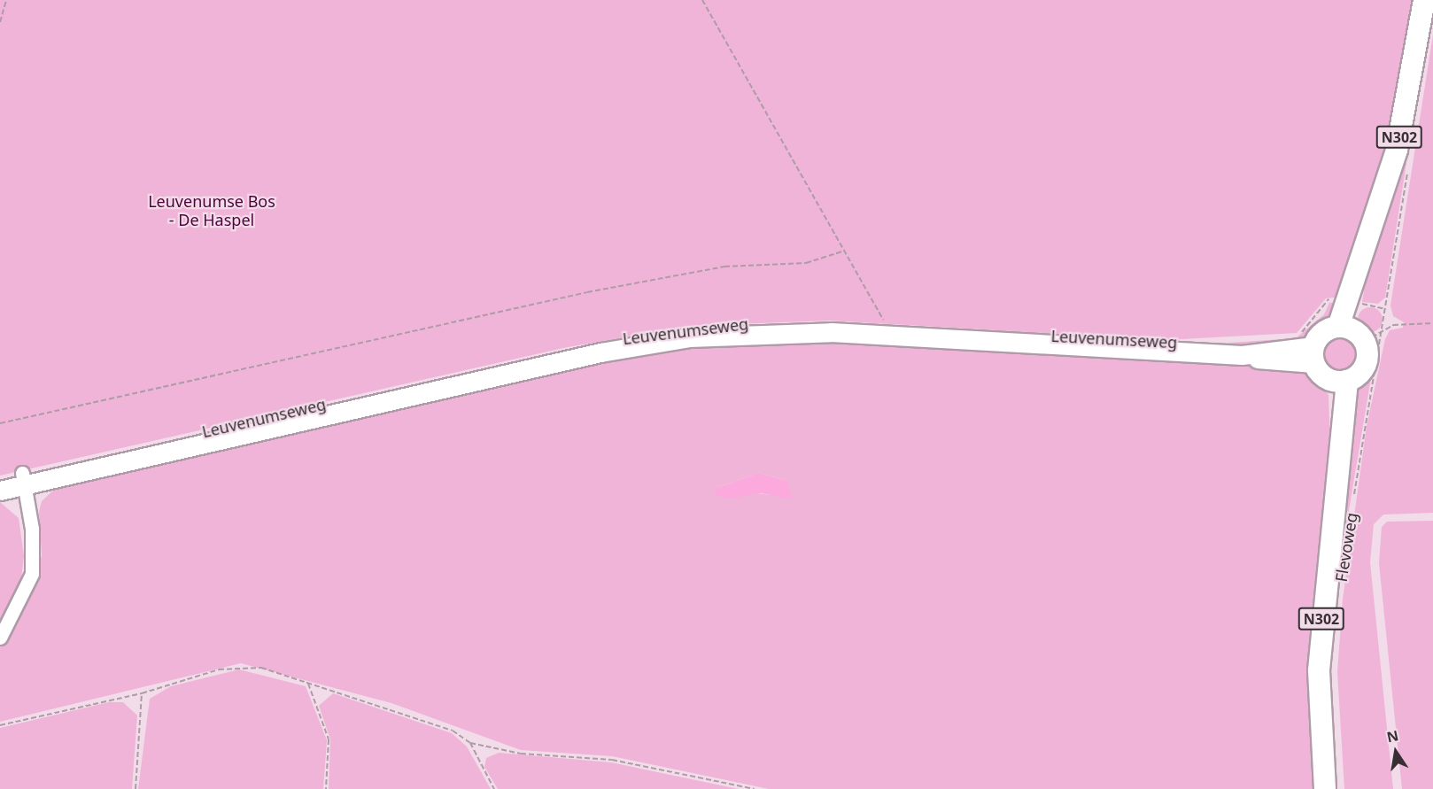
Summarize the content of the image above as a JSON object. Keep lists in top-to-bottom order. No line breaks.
{"streets":{"main road":["N302","Leuvenumseweg","Flevoweg"]},"crossings":[["N302","Flevoweg"]],"parks":["Leuvenumse Bos - De Haspel"],"north":"top"}
